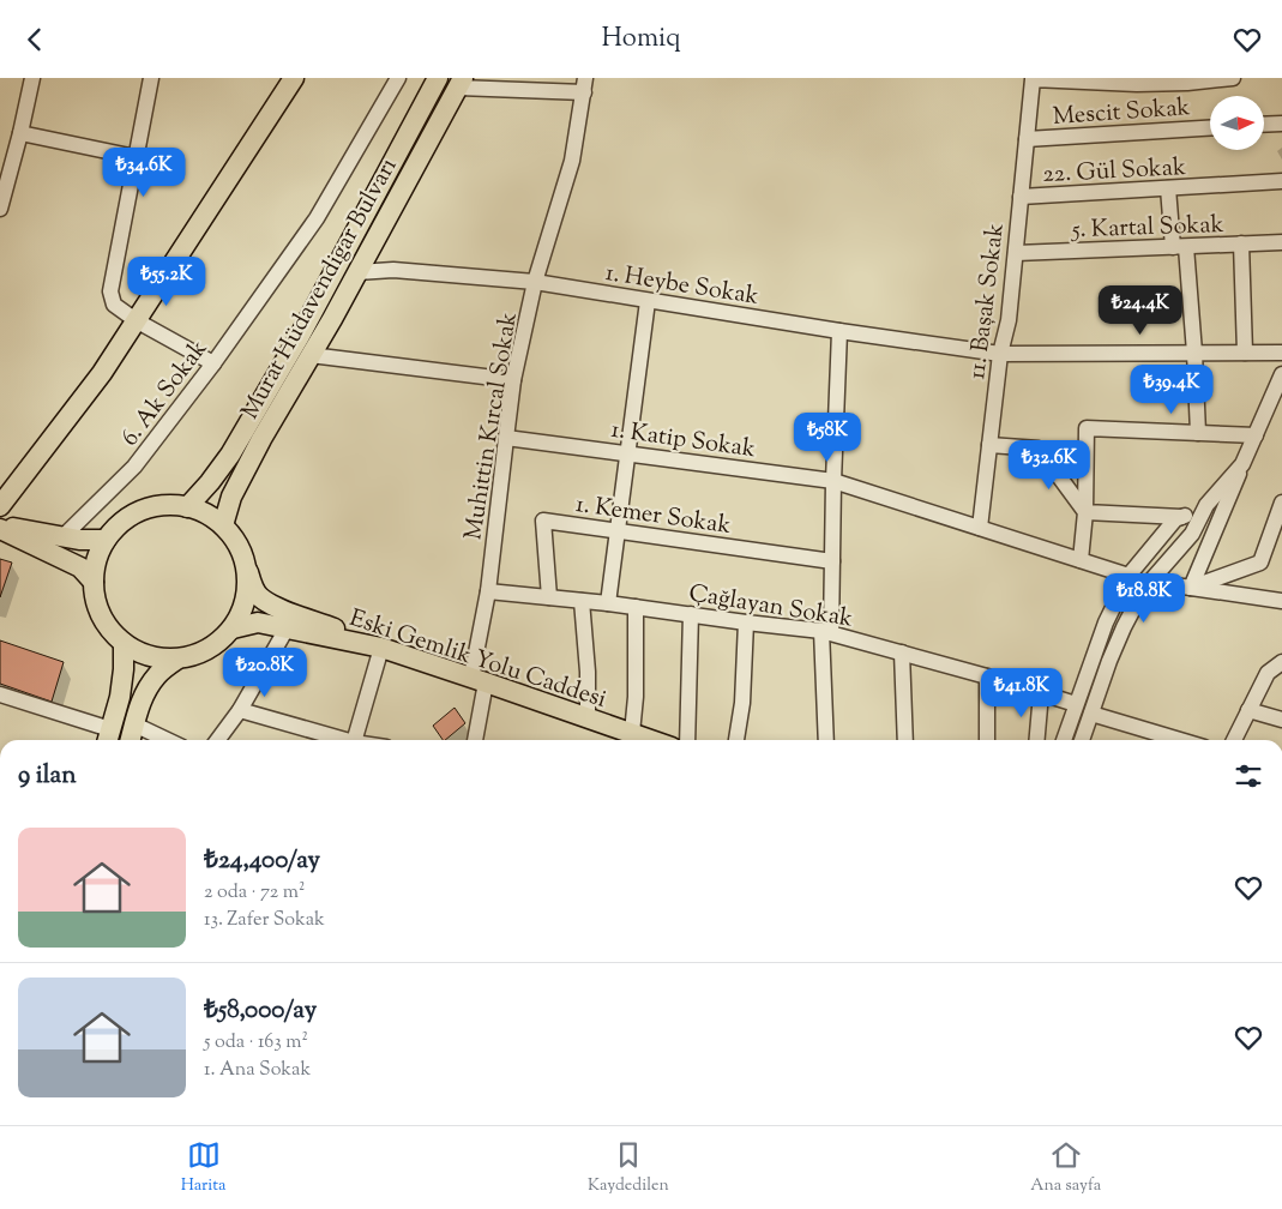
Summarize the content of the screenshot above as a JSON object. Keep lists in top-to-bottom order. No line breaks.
{"streets":{"main road":["Murat Hüdavendigar Bulvarı","Eski Gemlik Yolu Caddesi"],"street":["Mescit Sokak","22. Gül Sokak","5. Kartal Sokak","1. Heybe Sokak","11. Başak Sokak","6. Ak Sokak","Muhittin Kırcal Sokak","1. Katip Sokak","1. Kemer Sokak","Çağlayan Sokak"]},"crossings":[["Mescit Sokak","11. Başak Sokak"],["22. Gül Sokak","11. Başak Sokak"],["5. Kartal Sokak","11. Başak Sokak"],["1. Heybe Sokak","Murat Hüdavendigar Bulvarı"],["1. Heybe Sokak","11. Başak Sokak"],["1. Heybe Sokak","Muhittin Kırcal Sokak"],["Murat Hüdavendigar Bulvarı","Eski Gemlik Yolu Caddesi"],["11. Başak Sokak","1. Katip Sokak"],["Muhittin Kırcal Sokak","1. Katip Sokak"],["Muhittin Kırcal Sokak","Çağlayan Sokak"],["Muhittin Kırcal Sokak","Eski Gemlik Yolu Caddesi"],["1. Kemer Sokak","Çağlayan Sokak"]],"north":"right","page":{"header":"Homiq","price":["₺34.6K","₺55.2K","₺24.4K","₺39.4K","₺58K","₺32.6K","₺18.8K","₺20.8K","₺41.8K"],"heading":"9 ilan","list":[{"name":"₺24,400/ay","note":"2 oda · 72 m² · 13. Zafer Sokak"},{"name":"₺58,000/ay","note":"5 oda · 163 m² · 1. Ana Sokak"}],"tabs":["Harita","Kaydedilen","Ana sayfa"]}}
